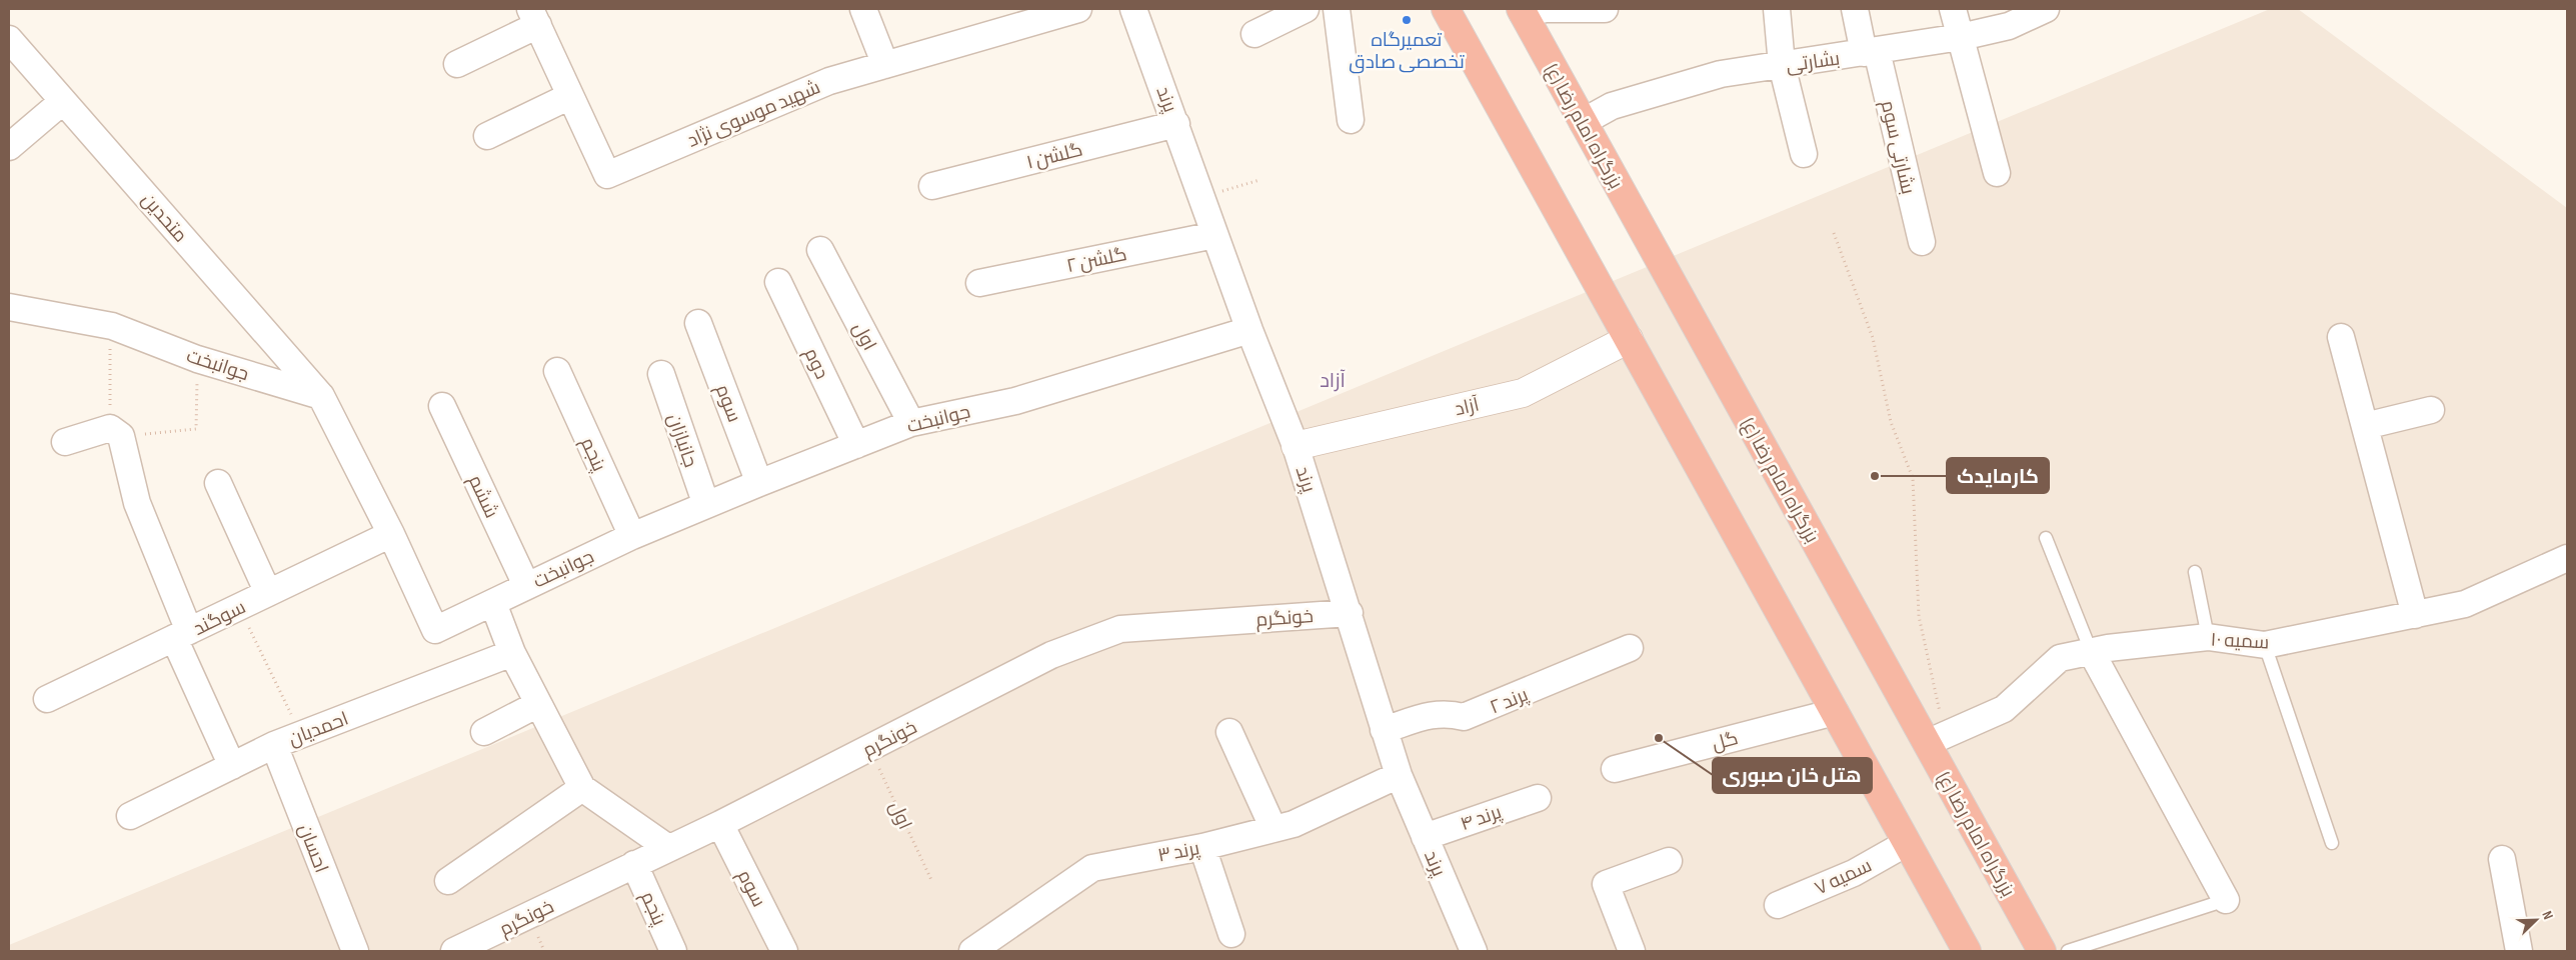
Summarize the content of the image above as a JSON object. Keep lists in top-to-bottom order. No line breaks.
{"streets":{"highway":["بزرگراه امام رضا (ع)"],"street":["بشارتی","پرند","شهید موسوی نژاد","بشارتی سوم","گلشن ۱","متحدین","گلشن ۲","اول","دوم","جوانبخت","سوم","آزاد","جانبازان","پنجم","ششم","سوگند","خونگرم","سمیه ۱۰","پرند ۲","احمدیان","گل","پرند ۴","احسان","پرند ۳","سمیه ۷"]},"crossings":[["بشارتی","بزرگراه امام رضا (ع)"],["بشارتی","بشارتی سوم"],["پرند","گلشن ۱"],["پرند","گلشن ۲"],["پرند","جوانبخت"],["پرند","آزاد"],["پرند","خونگرم"],["پرند","پرند ۲"],["پرند","پرند ۴"],["پرند","پرند ۳"],["بزرگراه امام رضا (ع)","سمیه ۱۰"],["متحدین","جوانبخت"],["اول","جوانبخت"],["اول","خونگرم"],["دوم","جوانبخت"],["جوانبخت","سوم"],["جوانبخت","جانبازان"],["جوانبخت","پنجم"],["جوانبخت","ششم"],["جوانبخت","سوگند"],["سوم","خونگرم"],["پنجم","خونگرم"],["احمدیان","احسان"]],"districts":["آزاد"],"places":["تعمیرگاه تخصصی صادق","کارمایدک","هتل خان صبوری"],"north":"top right"}
